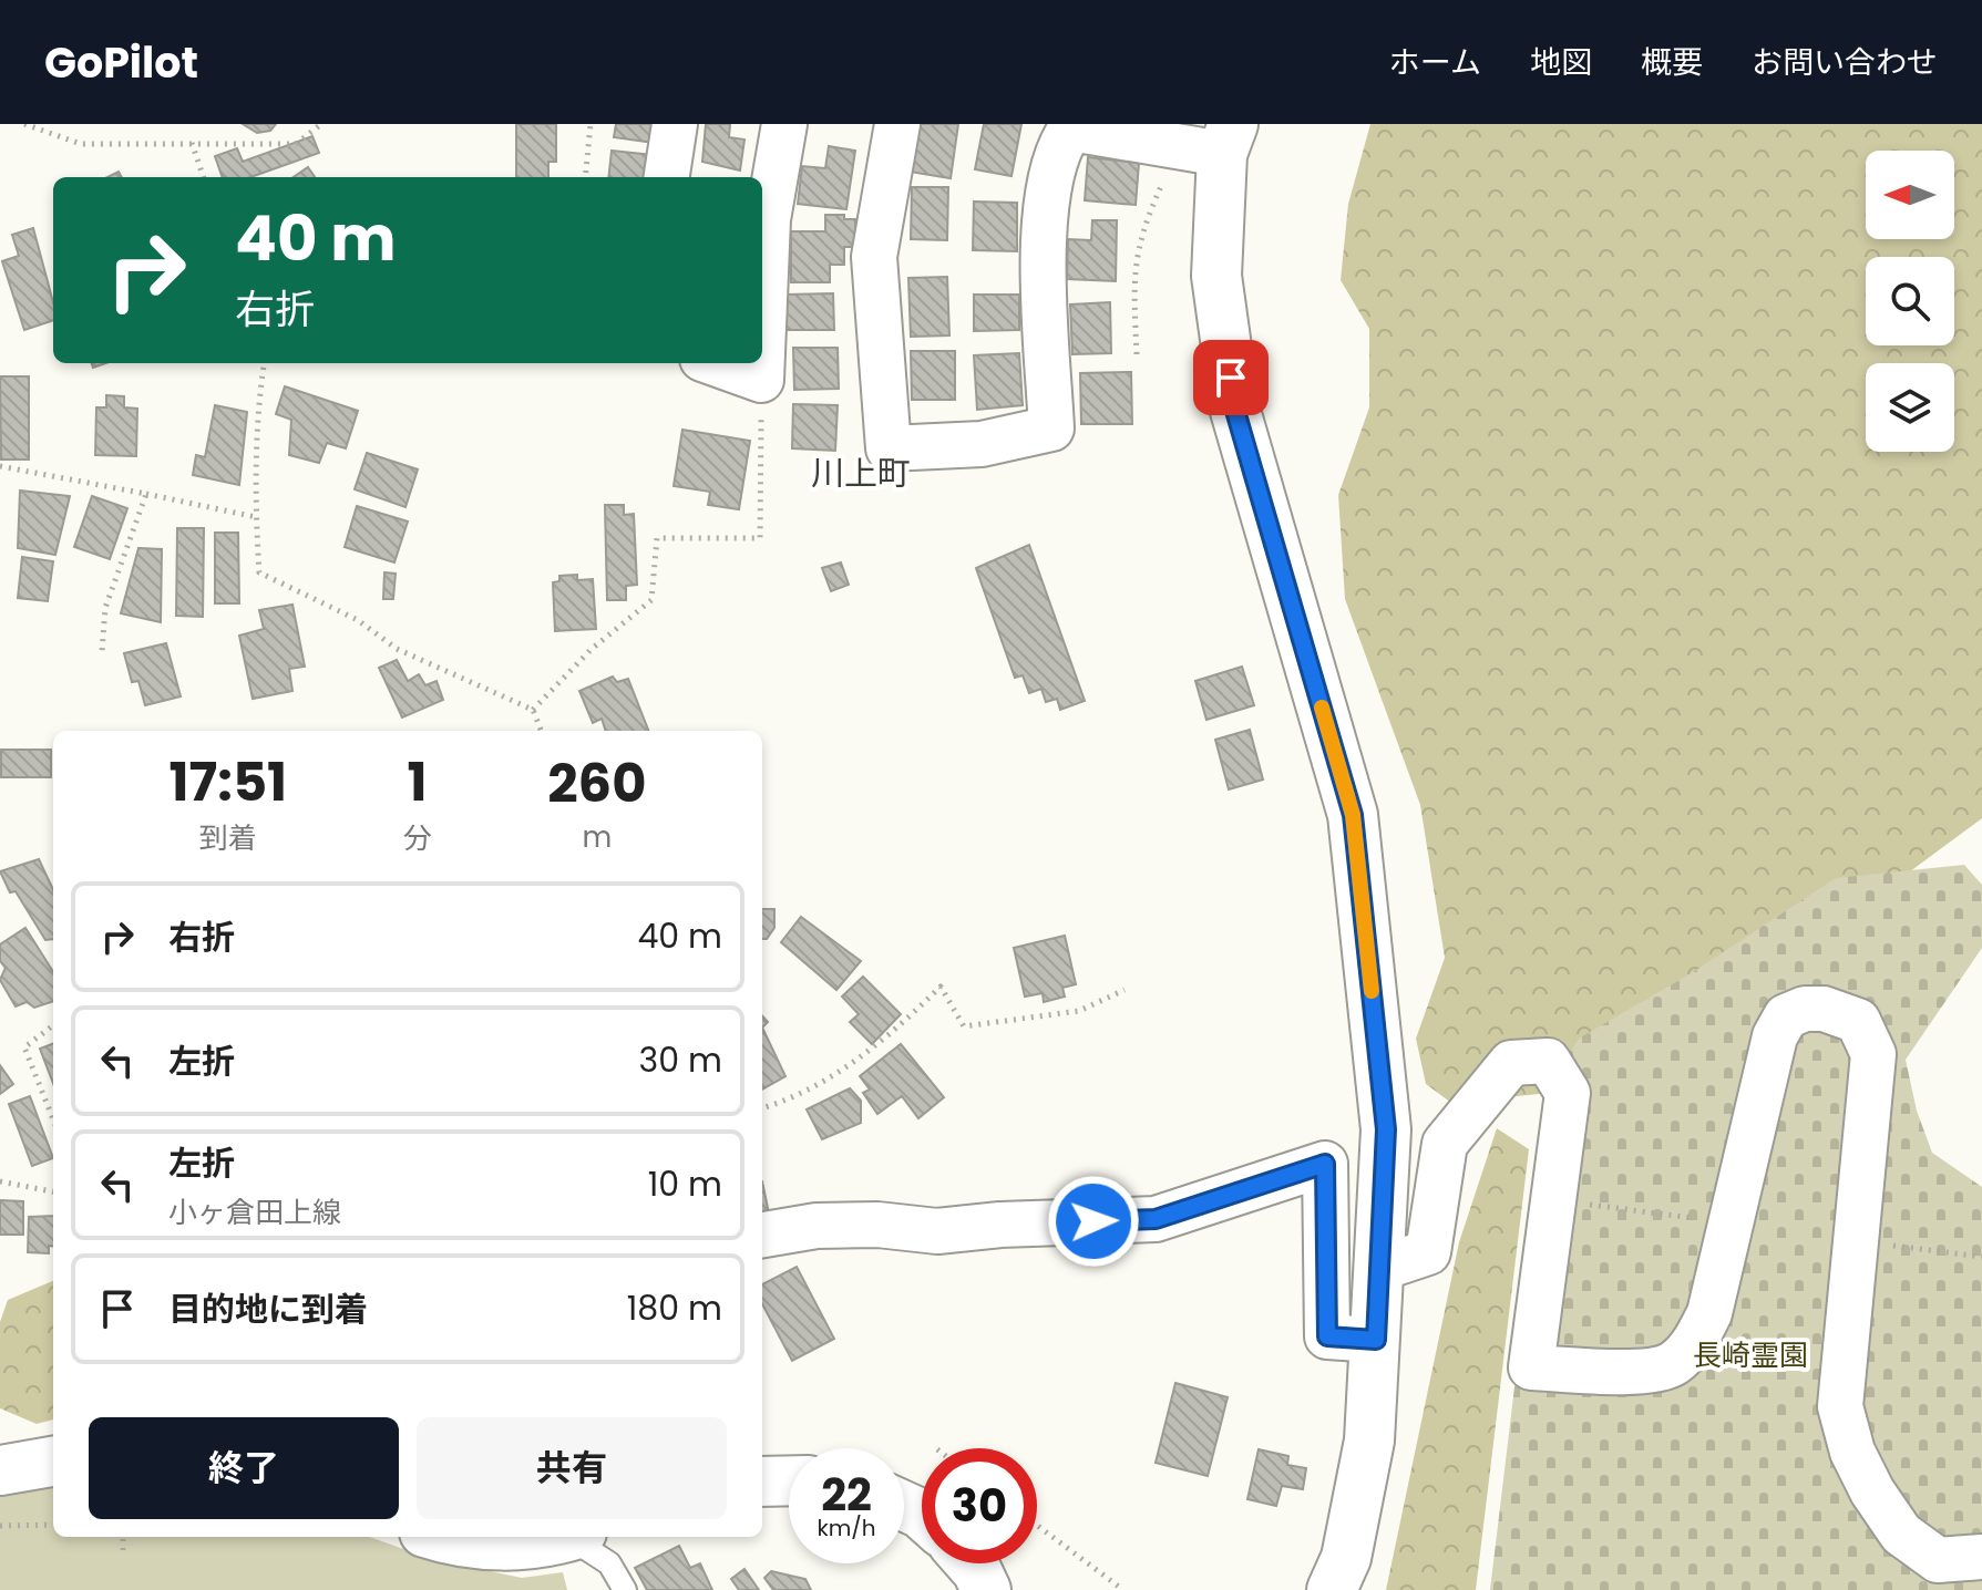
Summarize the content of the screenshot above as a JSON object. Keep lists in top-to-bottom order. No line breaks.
{"districts":["川上町"],"parks":["長崎霊園"],"north":"left","page":{"header":"GoPilot","nav":["ホーム","地図","概要","お問い合わせ"],"turn":["40 m","右折"],"eta":["17:51","到着","1","分","260","m"],"list":[{"name":"右折","value":"40 m"},{"name":"左折","value":"30 m"},{"name":"左折","note":"小ヶ倉田上線","value":"10 m"},{"name":"目的地に到着","value":"180 m"}],"buttons":["終了","共有"],"speed":"22 km/h","limit":"30"}}
